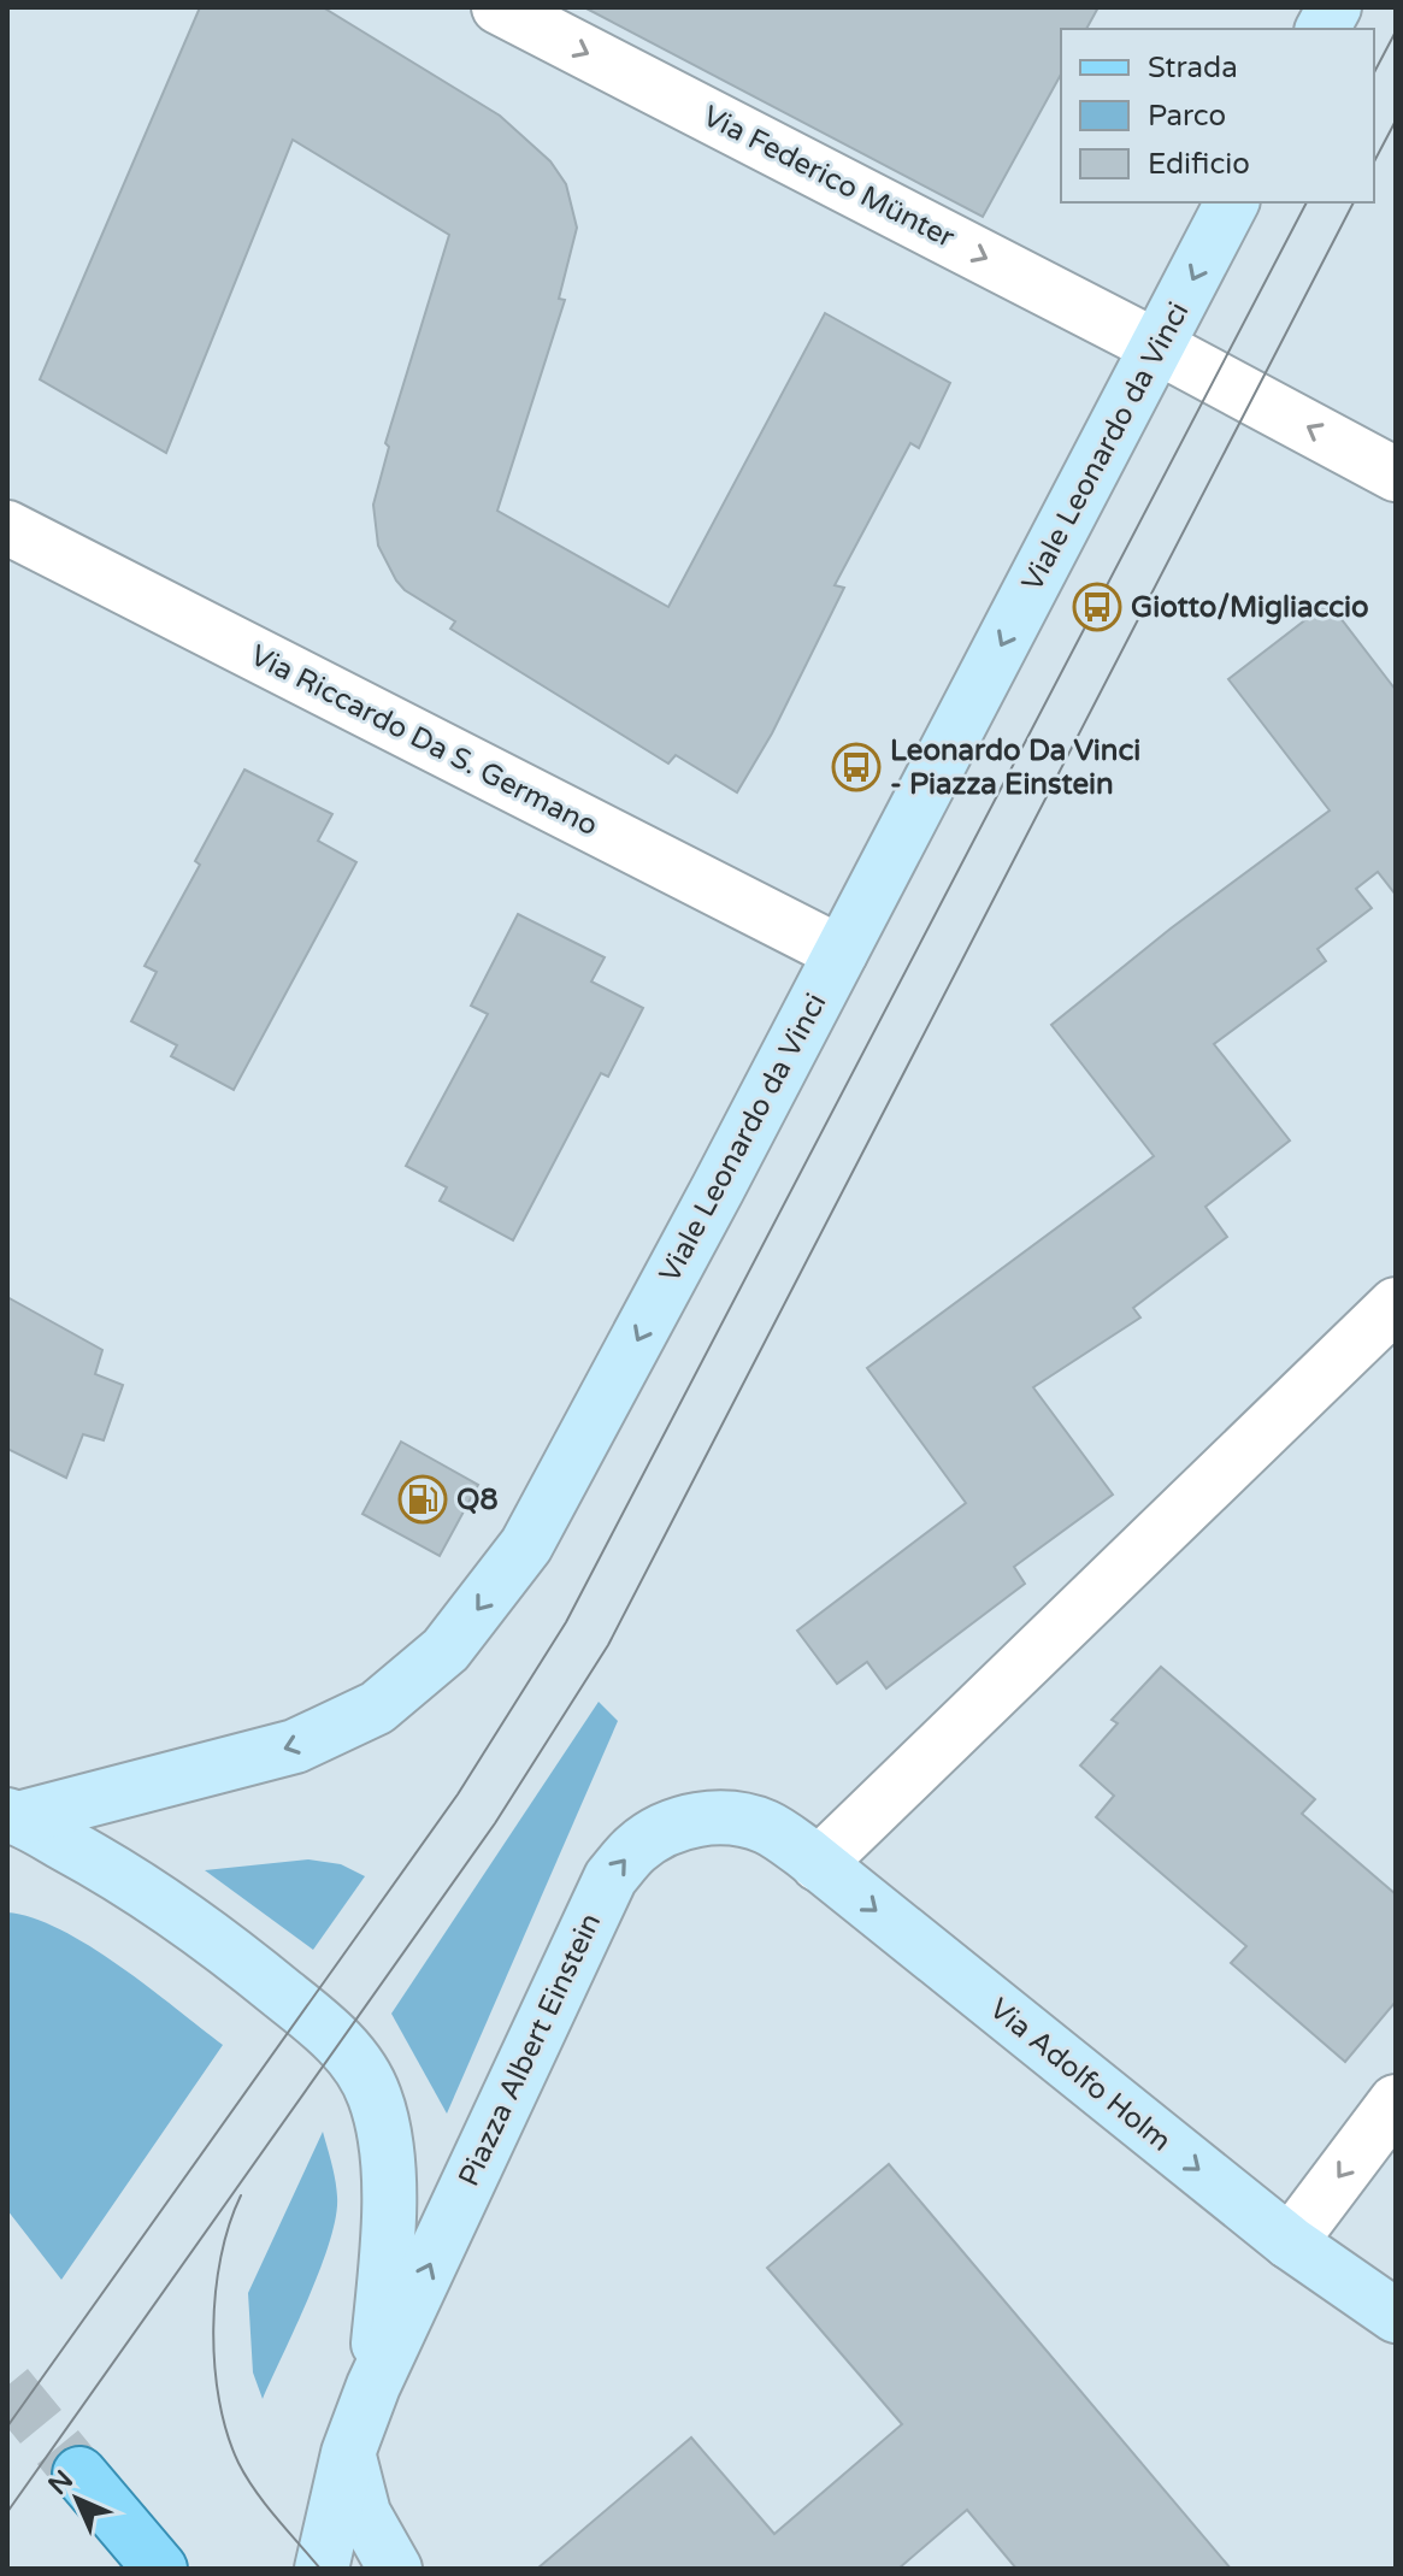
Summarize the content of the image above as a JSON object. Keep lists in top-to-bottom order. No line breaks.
{"streets":{"street":["Via Federico Münter","Viale Leonardo da Vinci","Via Riccardo Da S. Germano","Piazza Albert Einstein","Via Adolfo Holm"]},"crossings":[["Via Federico Münter","Viale Leonardo da Vinci"],["Viale Leonardo da Vinci","Via Riccardo Da S. Germano"],["Viale Leonardo da Vinci","Piazza Albert Einstein"],["Piazza Albert Einstein","Via Adolfo Holm"]],"one_way":["Viale Leonardo da Vinci","Piazza Albert Einstein","Via Adolfo Holm"],"places":{"bus stop":["Giotto/Migliaccio","Leonardo Da Vinci - Piazza Einstein"],"fuel station":["Q8"]},"legend":["Strada","Parco","Edificio"],"north":"top left"}
